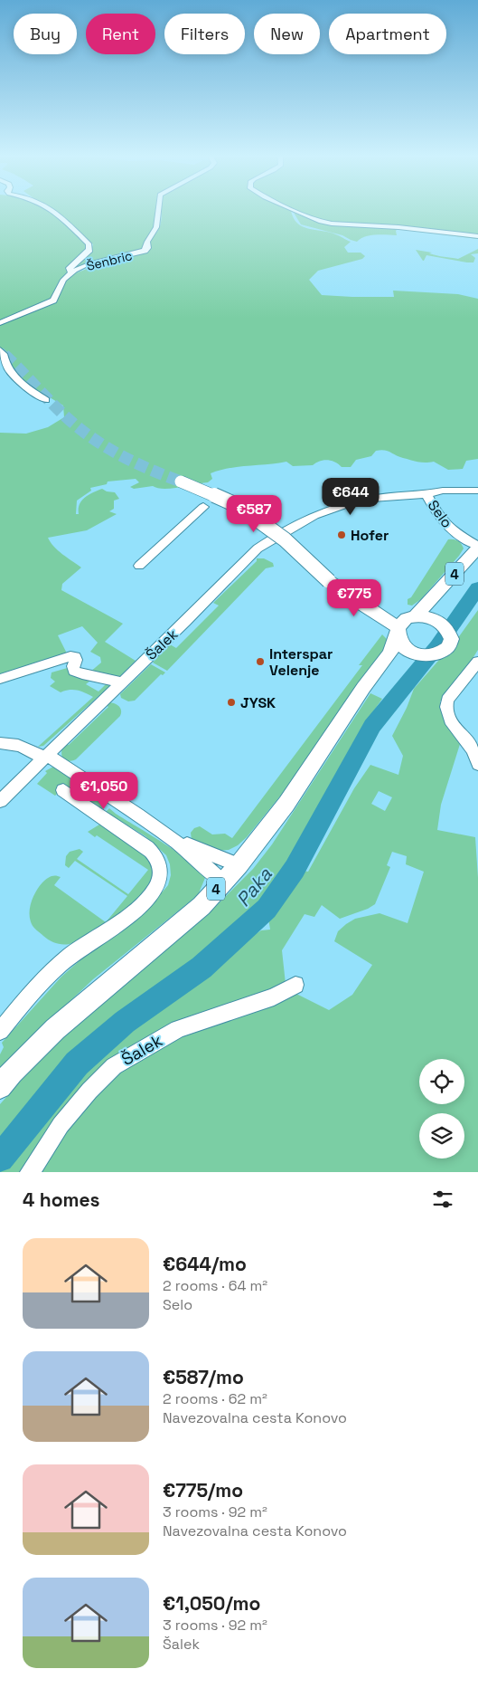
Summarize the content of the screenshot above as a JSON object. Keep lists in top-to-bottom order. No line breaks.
{"streets":{"main road":["4"],"street":["Šenbric","Selo","Šalek"]},"crossings":[["Selo","4"],["Selo","Šalek"]],"water":["Paka"],"places":["Hofer","Interspar Velenje","JYSK"],"page":{"chip":["Buy","Rent","Filters","New","Apartment"],"price":["€644","€587","€775","€1,050"],"heading":"4 homes","list":[{"name":"€644/mo","note":"2 rooms · 64 m² · Selo"},{"name":"€587/mo","note":"2 rooms · 62 m² · Navezovalna cesta Konovo"},{"name":"€775/mo","note":"3 rooms · 92 m² · Navezovalna cesta Konovo"},{"name":"€1,050/mo","note":"3 rooms · 92 m² · Šalek"}]}}
